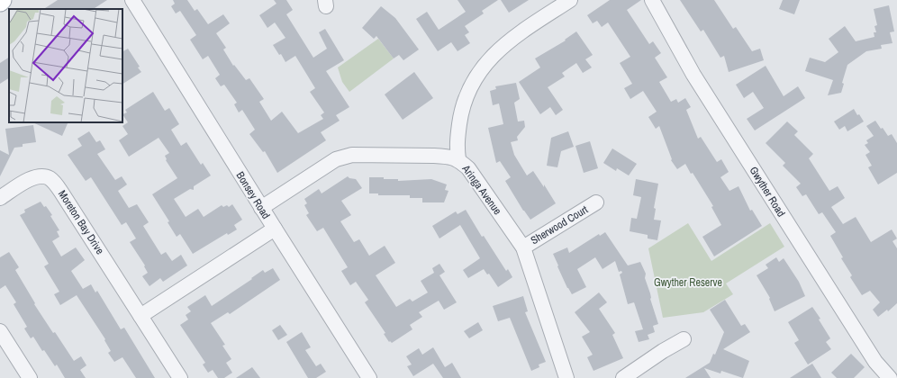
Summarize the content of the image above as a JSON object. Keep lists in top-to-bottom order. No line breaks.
{"streets":{"street":["Aringa Avenue","Gwyther Road","Bonsey Road","Moreton Bay Drive","Sherwood Court"]},"crossings":[["Aringa Avenue","Bonsey Road"],["Aringa Avenue","Sherwood Court"]],"parks":["Gwyther Reserve"]}
